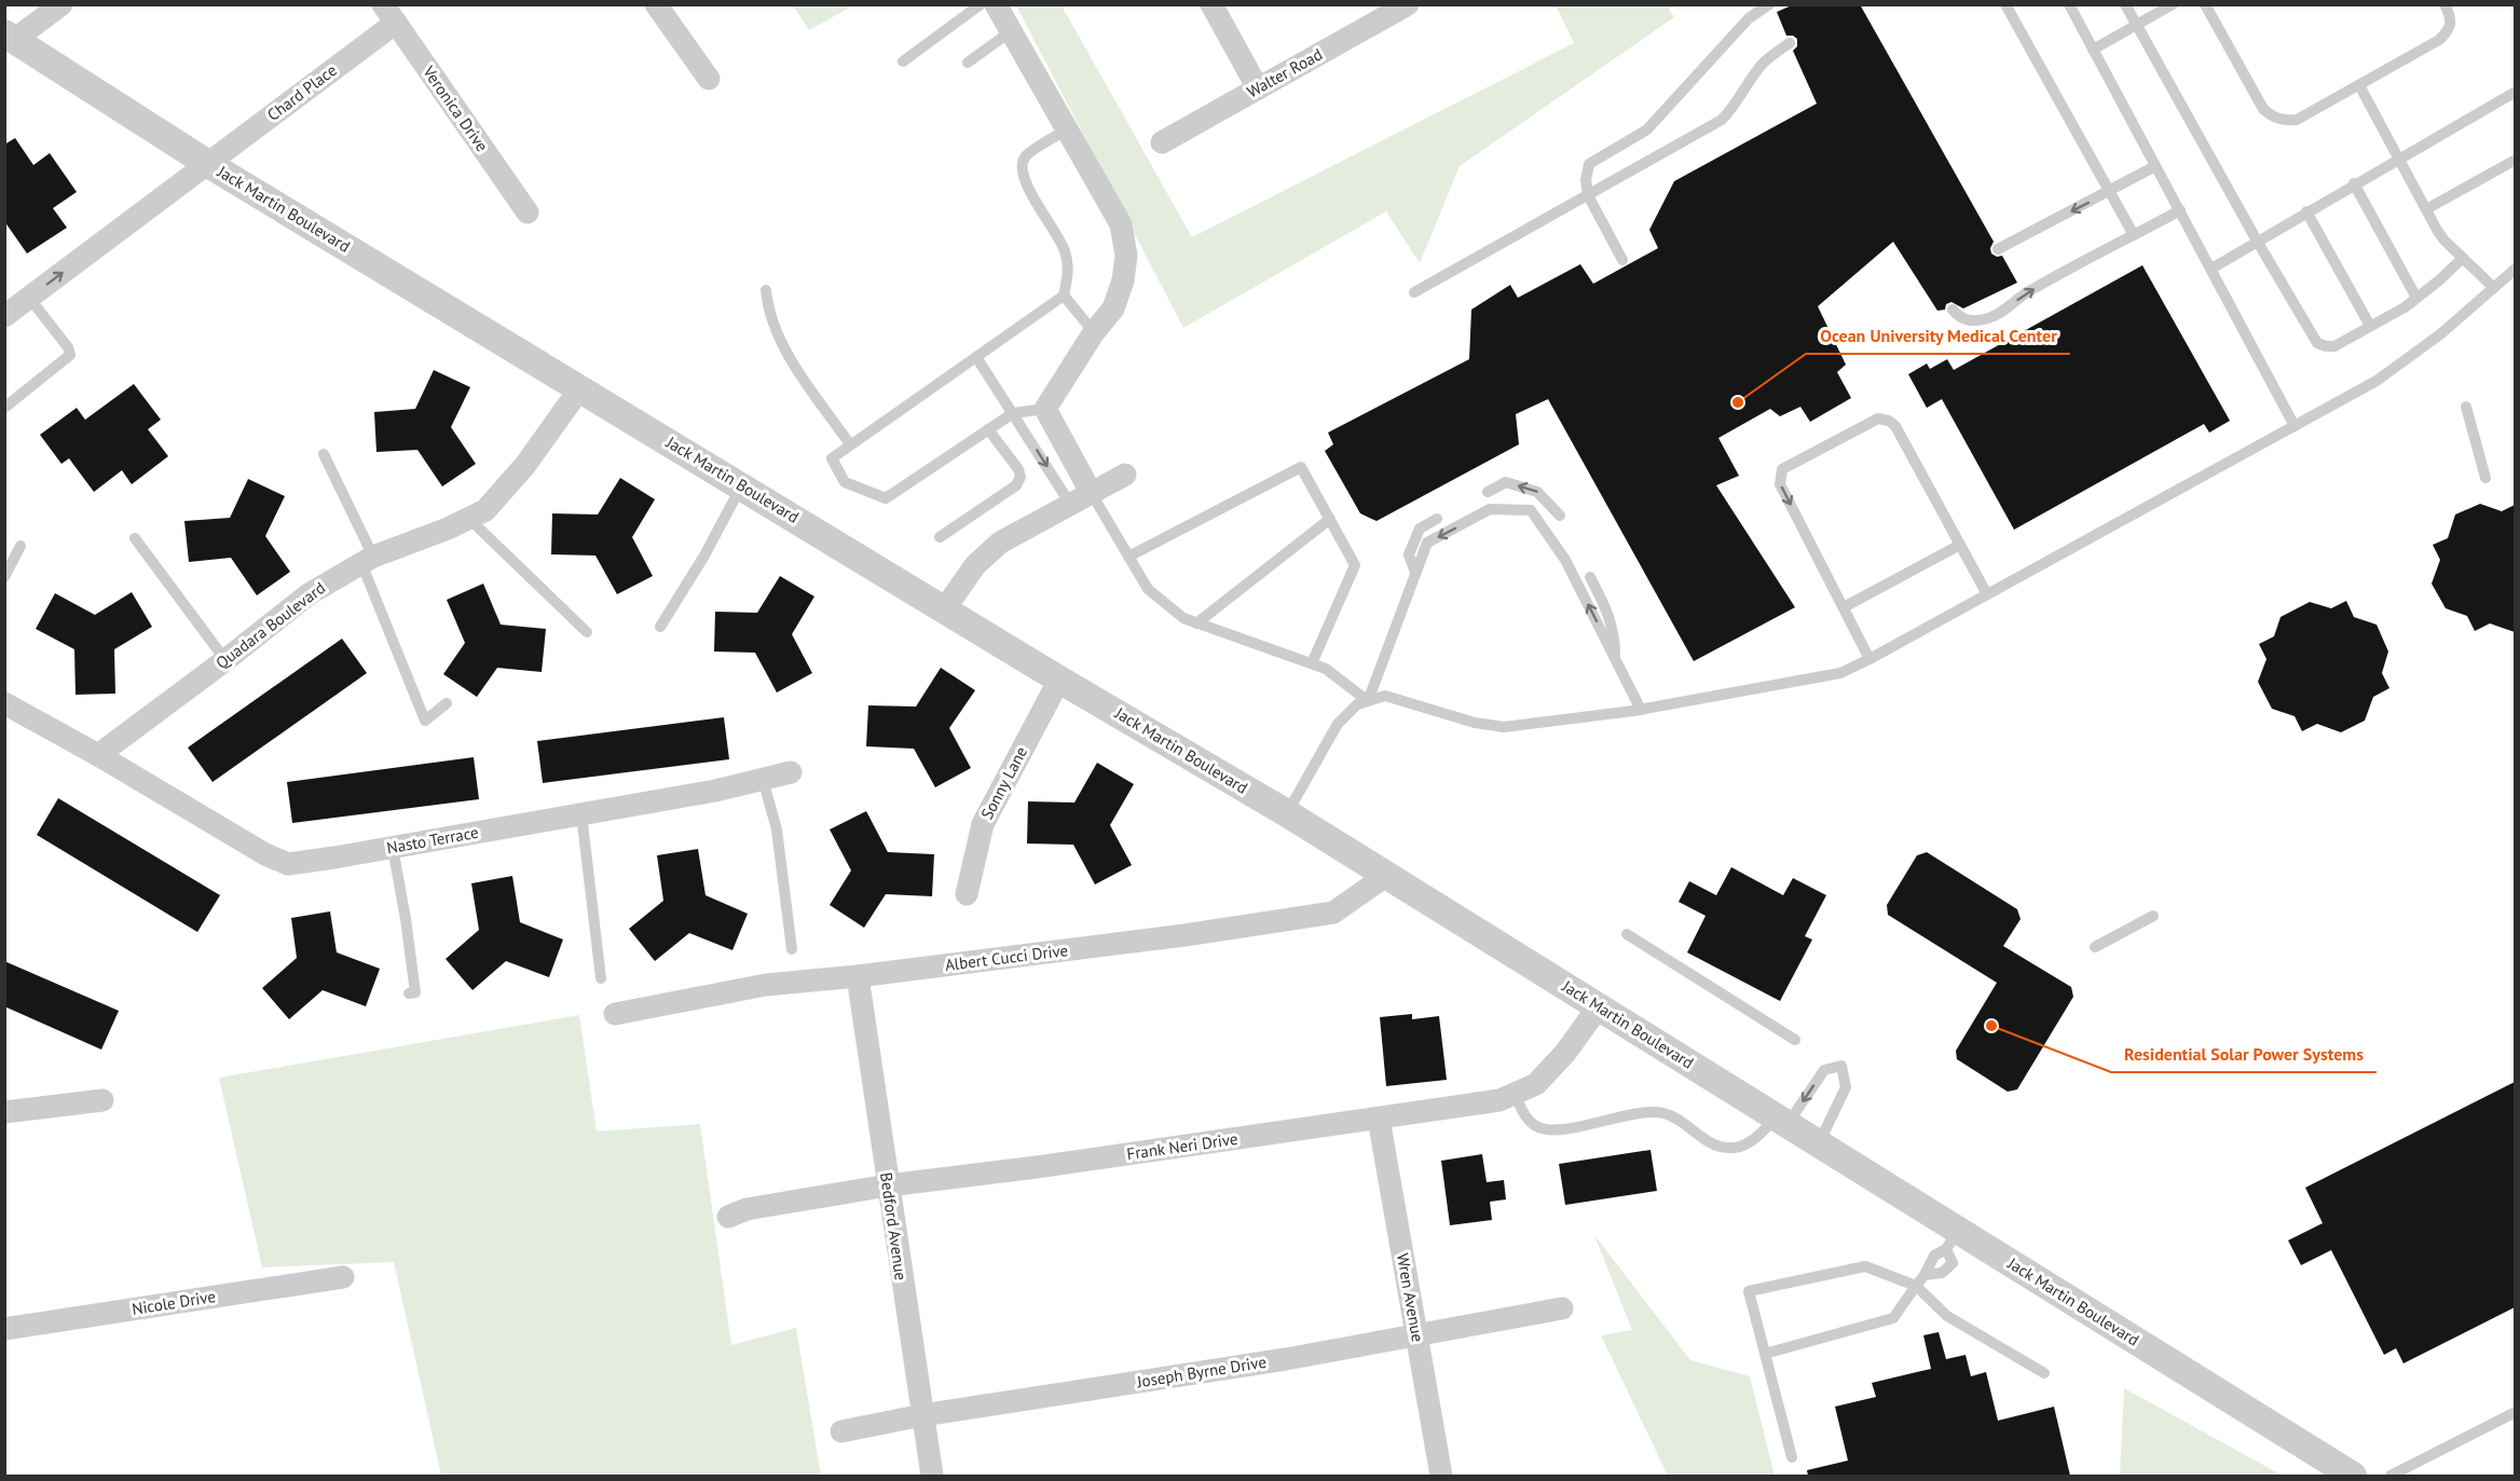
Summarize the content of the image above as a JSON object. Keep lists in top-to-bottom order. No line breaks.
{"streets":{"street":["Walter Road","Chard Place","Veronica Drive","Jack Martin Boulevard","Quadara Boulevard","Sonny Lane","Nasto Terrace","Albert Cucci Drive","Frank Neri Drive","Bedford Avenue","Wren Avenue","Nicole Drive","Joseph Byrne Drive"]},"crossings":[["Chard Place","Veronica Drive"],["Chard Place","Jack Martin Boulevard"],["Jack Martin Boulevard","Quadara Boulevard"],["Jack Martin Boulevard","Sonny Lane"],["Jack Martin Boulevard","Albert Cucci Drive"],["Jack Martin Boulevard","Frank Neri Drive"],["Quadara Boulevard","Nasto Terrace"],["Albert Cucci Drive","Bedford Avenue"],["Frank Neri Drive","Bedford Avenue"],["Frank Neri Drive","Wren Avenue"],["Bedford Avenue","Joseph Byrne Drive"],["Wren Avenue","Joseph Byrne Drive"]],"one_way":["Chard Place"],"places":["Ocean University Medical Center","Residential Solar Power Systems"]}
